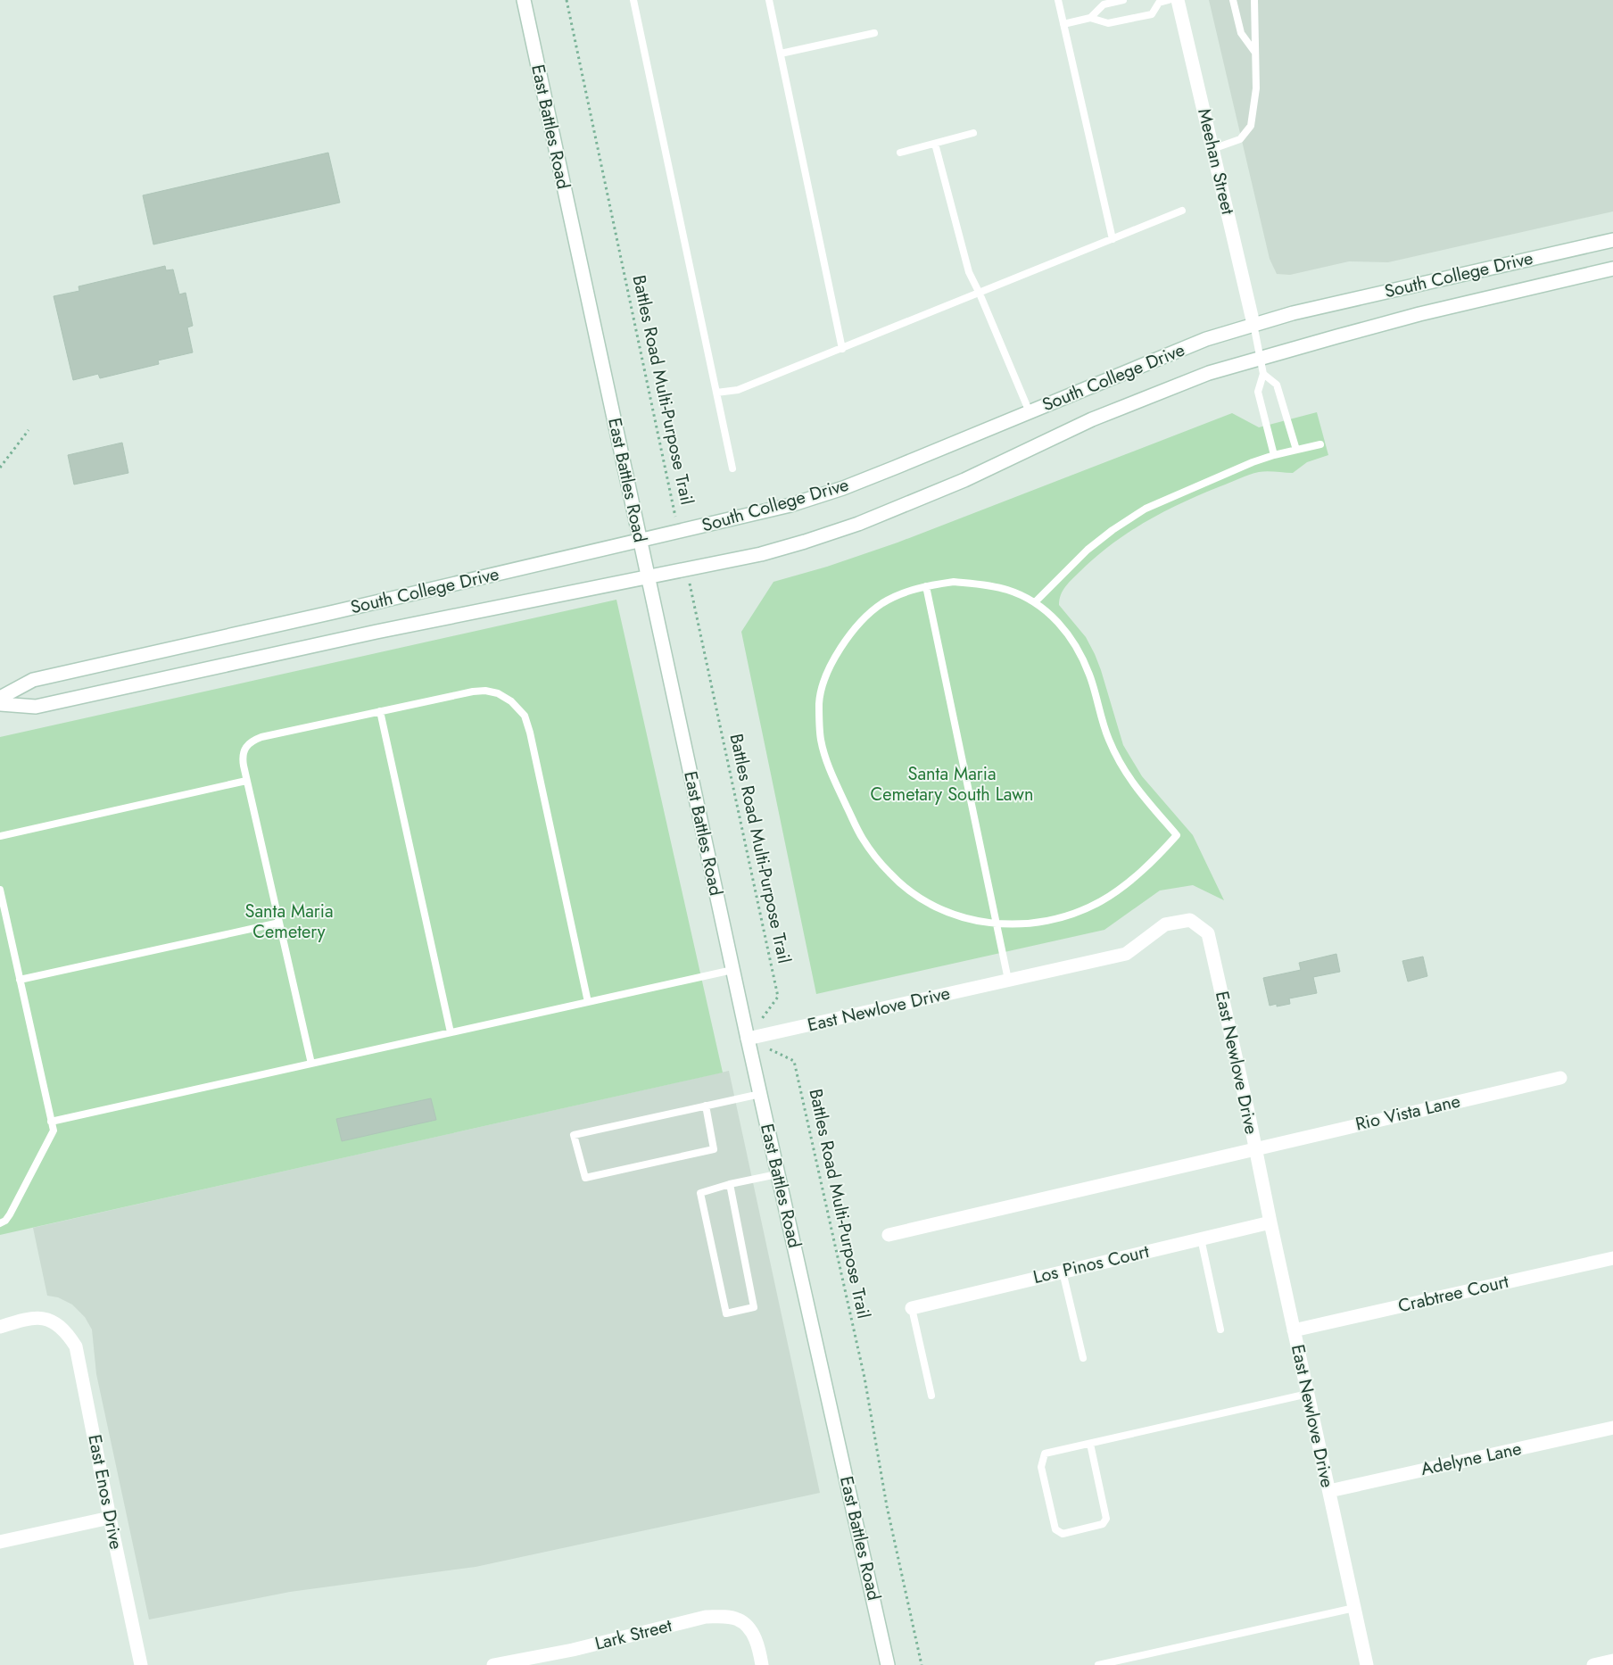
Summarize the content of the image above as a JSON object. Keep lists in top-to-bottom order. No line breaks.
{"streets":{"street":["East Battles Road","Meehan Street","South College Drive","East Newlove Drive","Rio Vista Lane","Los Pinos Court","Crabtree Court","Adelyne Lane","East Enos Drive","Lark Street"],"path":["Battles Road Multi-Purpose Trail"]},"crossings":[["East Battles Road","South College Drive"],["East Battles Road","Battles Road Multi-Purpose Trail"],["East Battles Road","East Newlove Drive"],["Meehan Street","South College Drive"],["South College Drive","Battles Road Multi-Purpose Trail"],["Battles Road Multi-Purpose Trail","East Newlove Drive"],["East Newlove Drive","Rio Vista Lane"],["East Newlove Drive","Los Pinos Court"],["East Newlove Drive","Crabtree Court"],["East Newlove Drive","Adelyne Lane"]],"parks":["Santa Maria Cemetary South Lawn","Santa Maria Cemetery"]}
